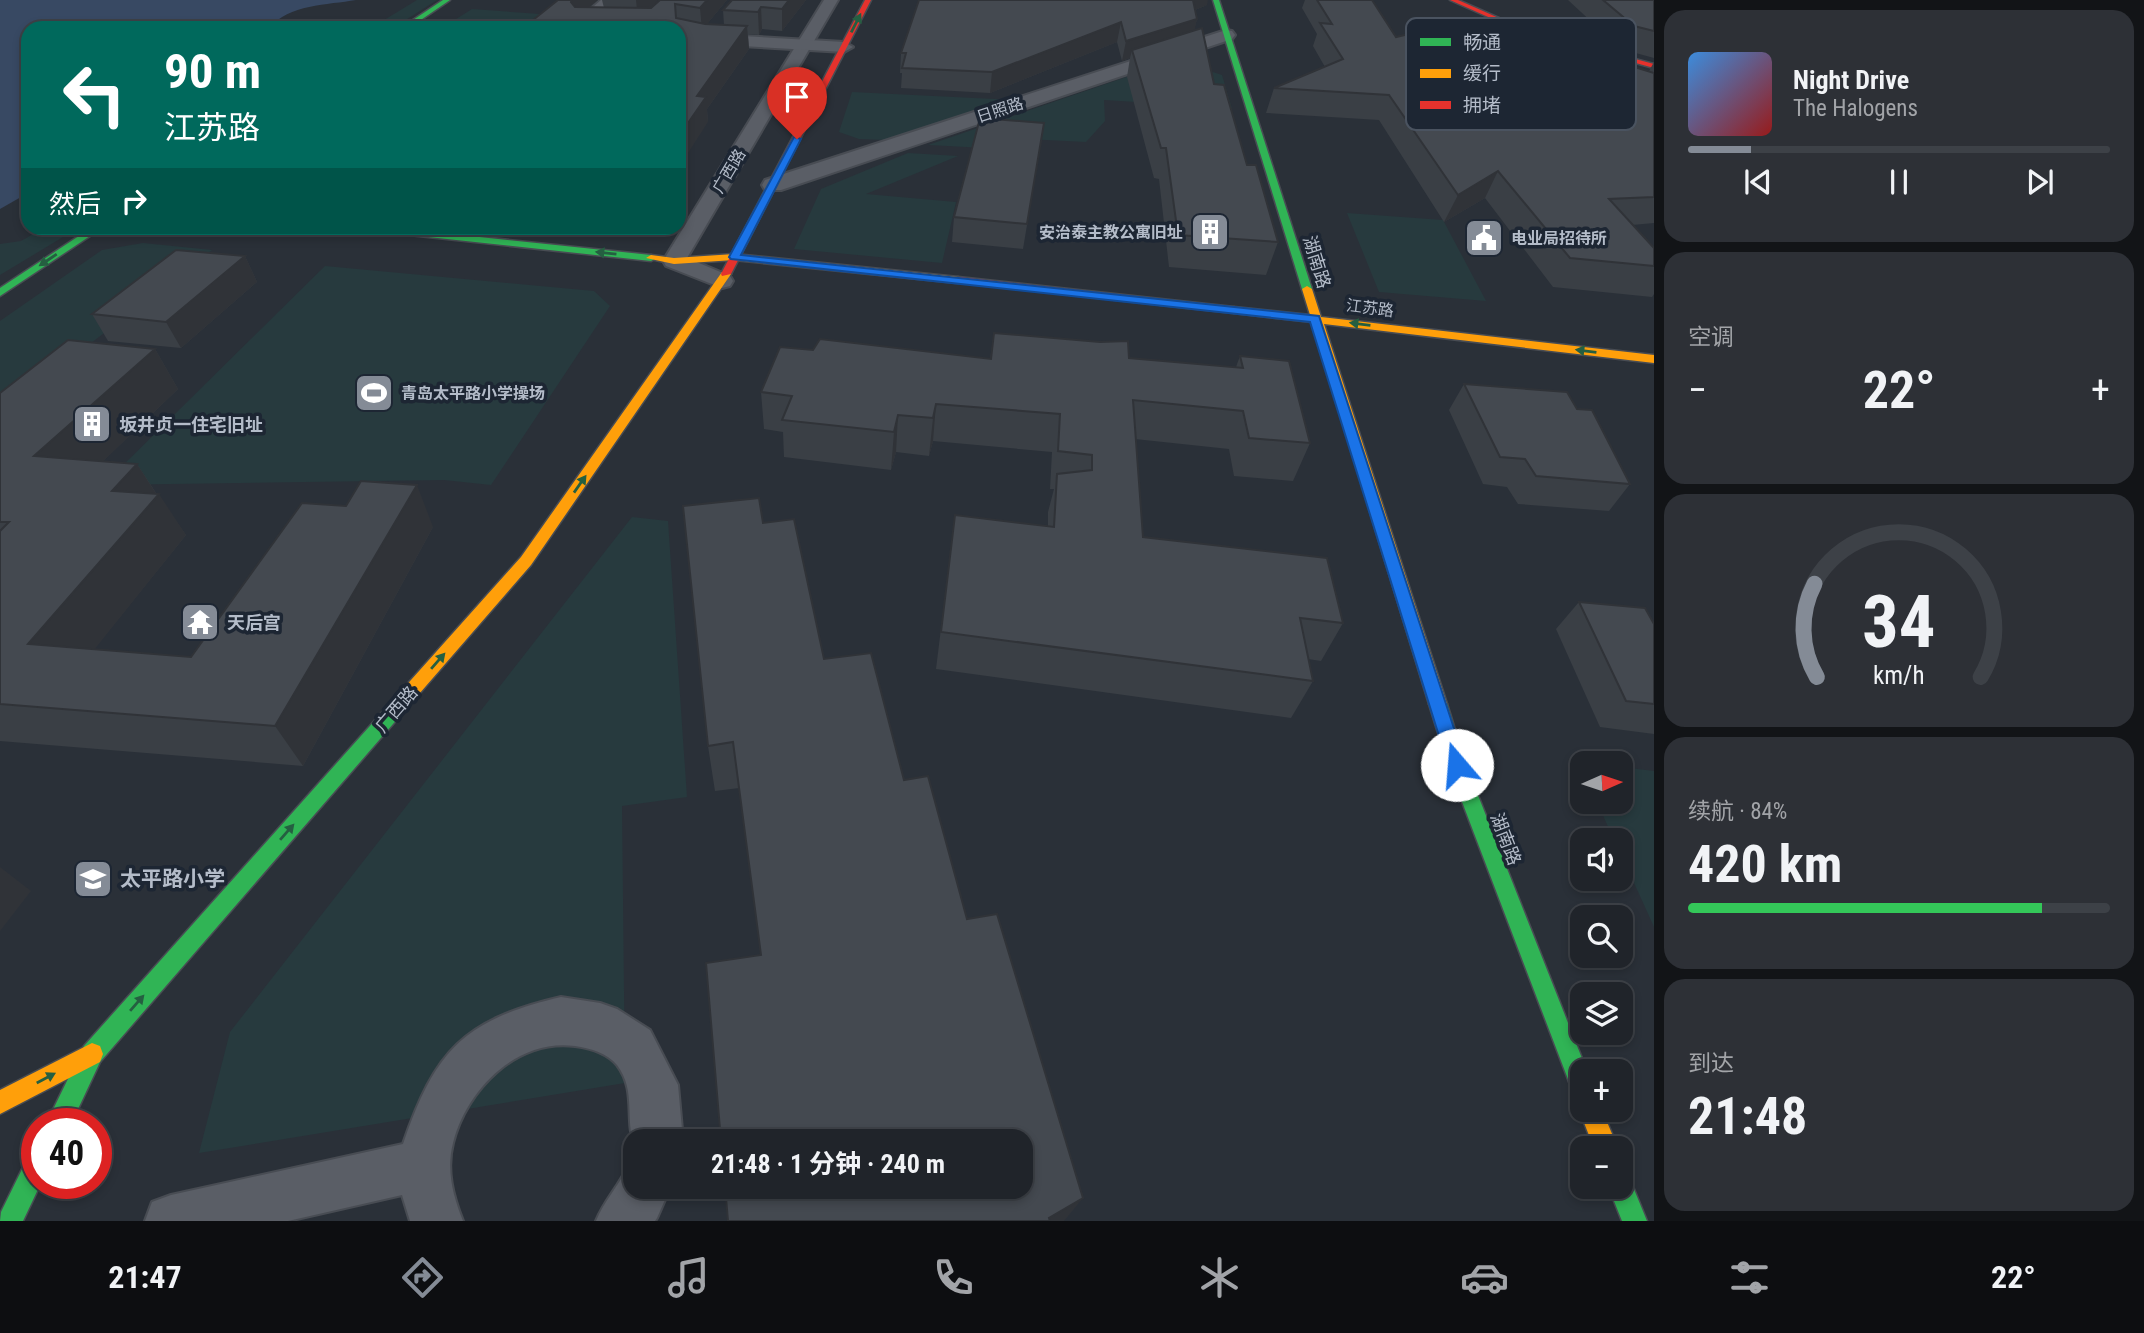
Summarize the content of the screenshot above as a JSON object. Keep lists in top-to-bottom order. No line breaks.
{"streets":{"main road":["广西路","湖南路","江苏路"],"street":["日照路"]},"crossings":[["日照路","广西路"],["日照路","湖南路"],["广西路","江苏路"],["湖南路","江苏路"]],"one_way":["广西路","江苏路"],"places":{"building":["安治泰主教公寓旧址","坂井贞一住宅旧址"],"public building":["电业局招待所"],"sports":["青岛太平路小学操场"],"temple":["天后宫"],"school or university":["太平路小学"]},"legend":["畅通","缓行","拥堵"],"north":"right","page":{"turn":["90 m","江苏路"],"song":["Night Drive","The Halogens"],"then":"然后","tile":["空调",["续航 · 84%","420 km"],["到达","21:48"]],"heat":["−","22°","+"],"map_buttons":["+","−"],"limit":"40","trip":"21:48 · 1 分钟 · 240 m","tabs":["21:47","22°"],"gauge":["34","km/h"]}}
